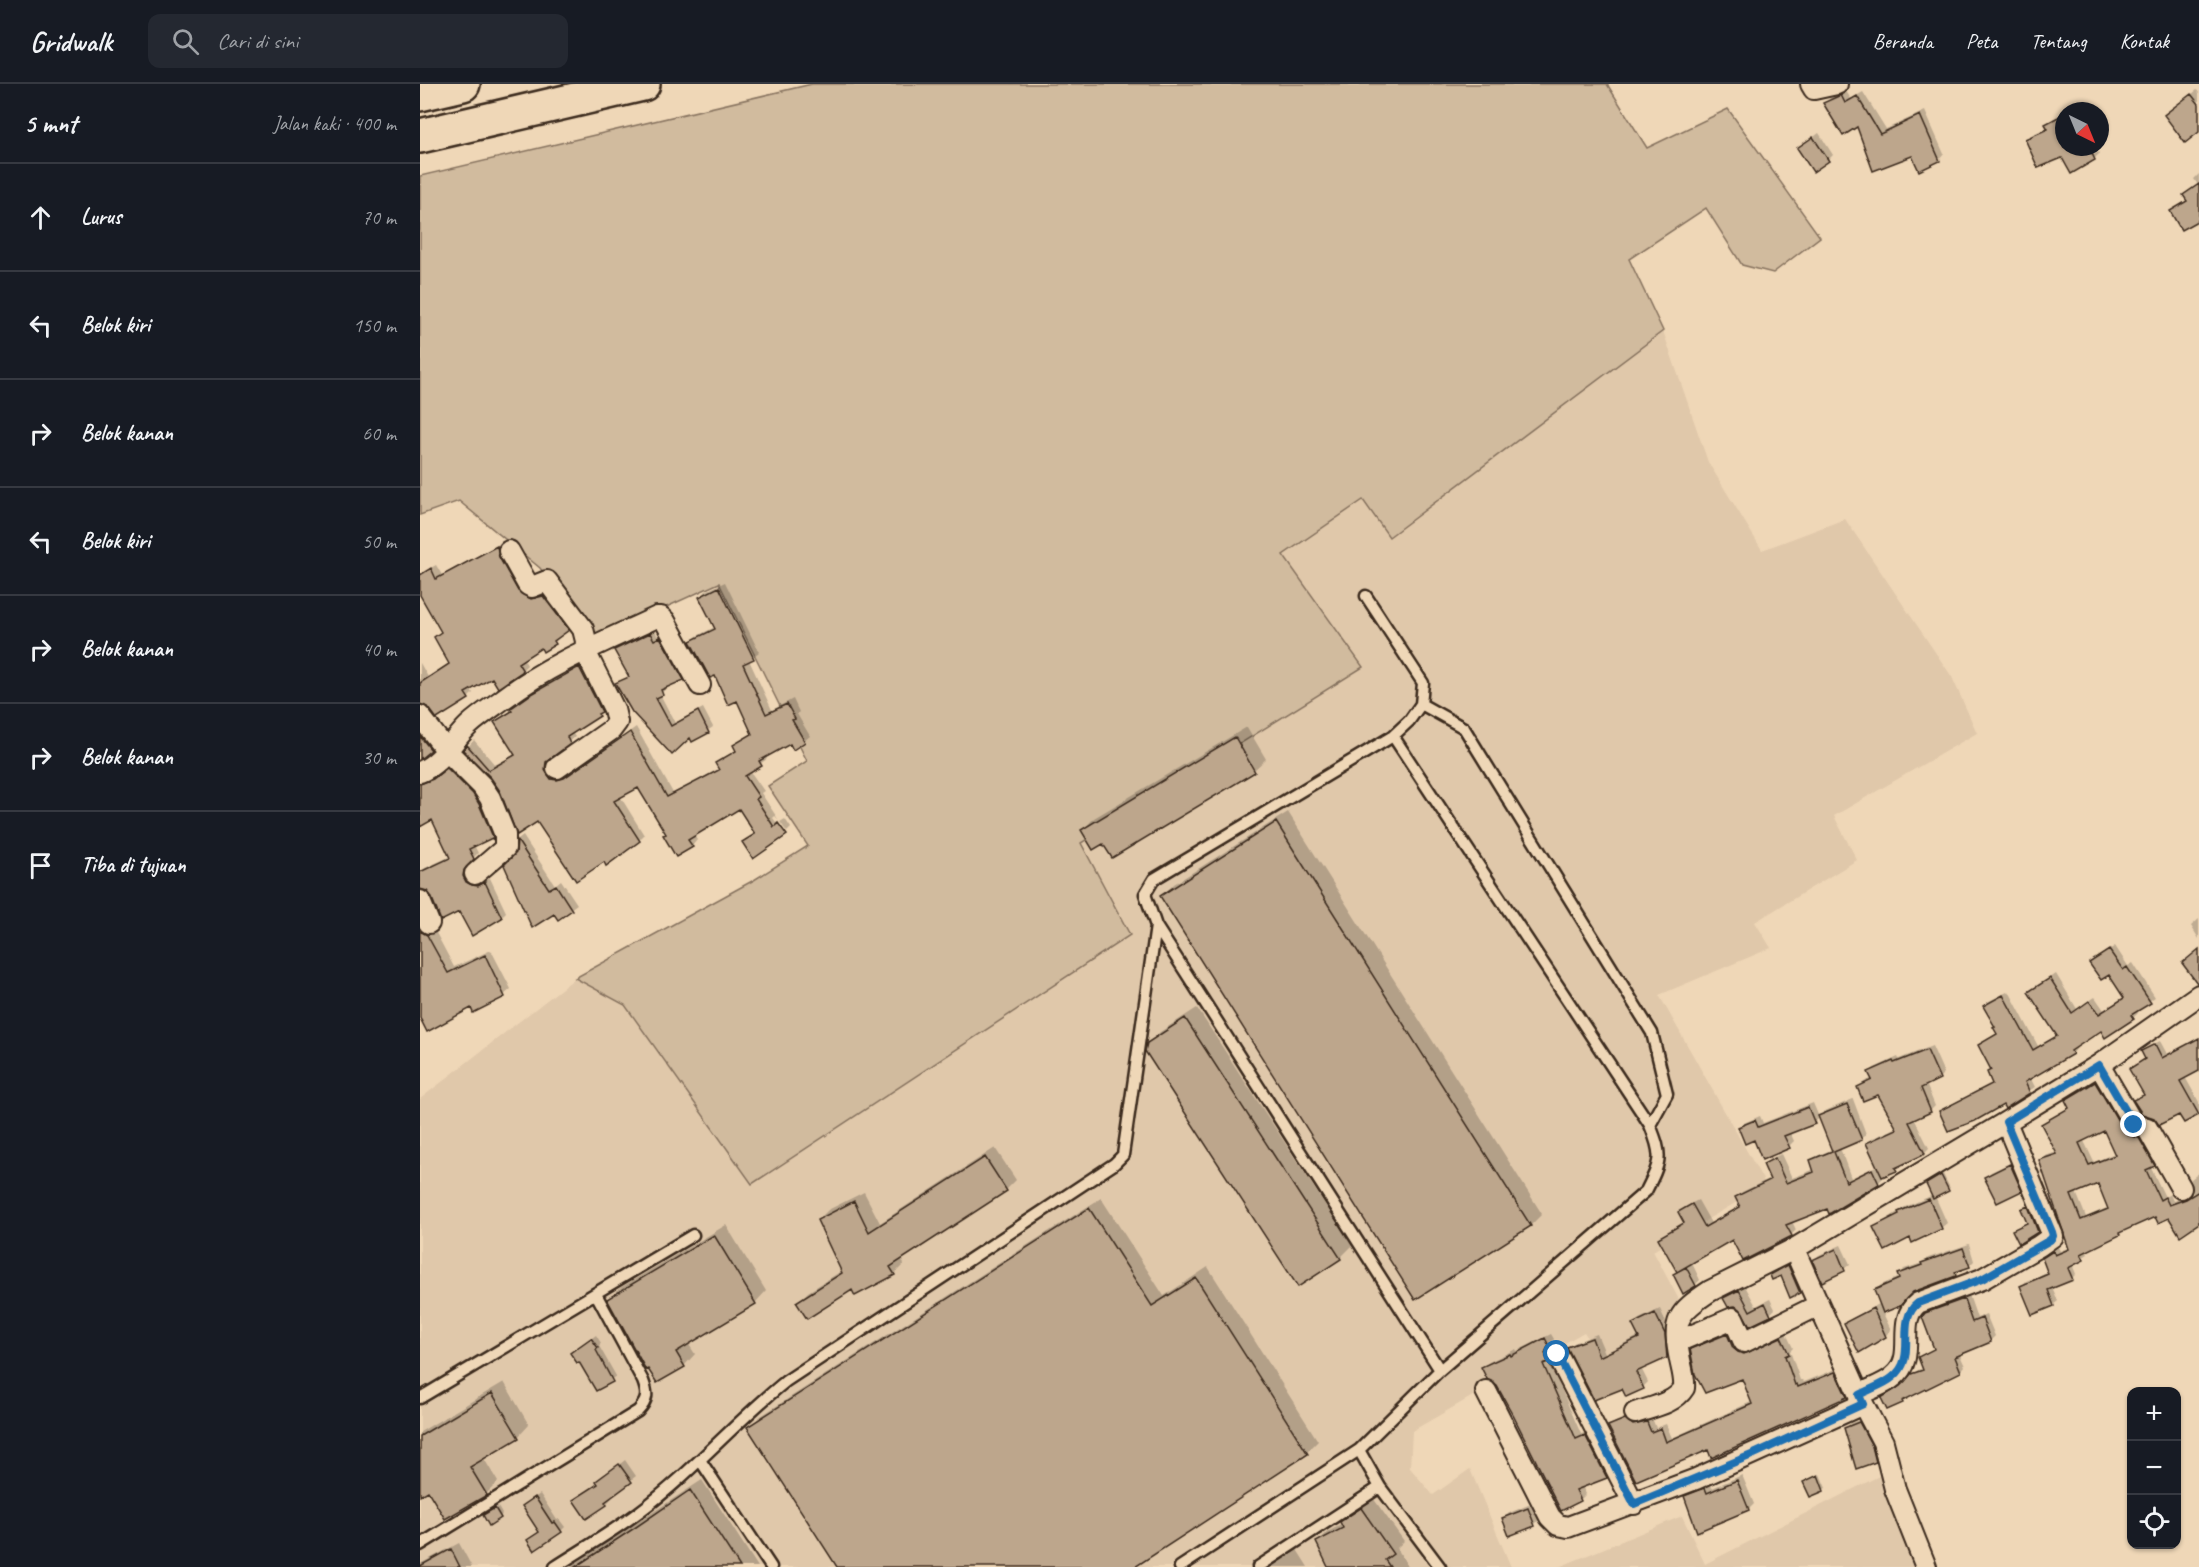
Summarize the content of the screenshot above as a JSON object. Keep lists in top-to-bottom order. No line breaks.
{"north":"bottom right","page":{"header":"Gridwalk","search":"Cari di sini","nav":["Beranda","Peta","Tentang","Kontak"],"heading":["5 mnt","Jalan kaki · 400 m"],"list":[["Lurus","70 m"],["Belok kiri","150 m"],["Belok kanan","60 m"],["Belok kiri","50 m"],["Belok kanan","40 m"],["Belok kanan","30 m"],"Tiba di tujuan"],"map_buttons":["+","−"]}}
